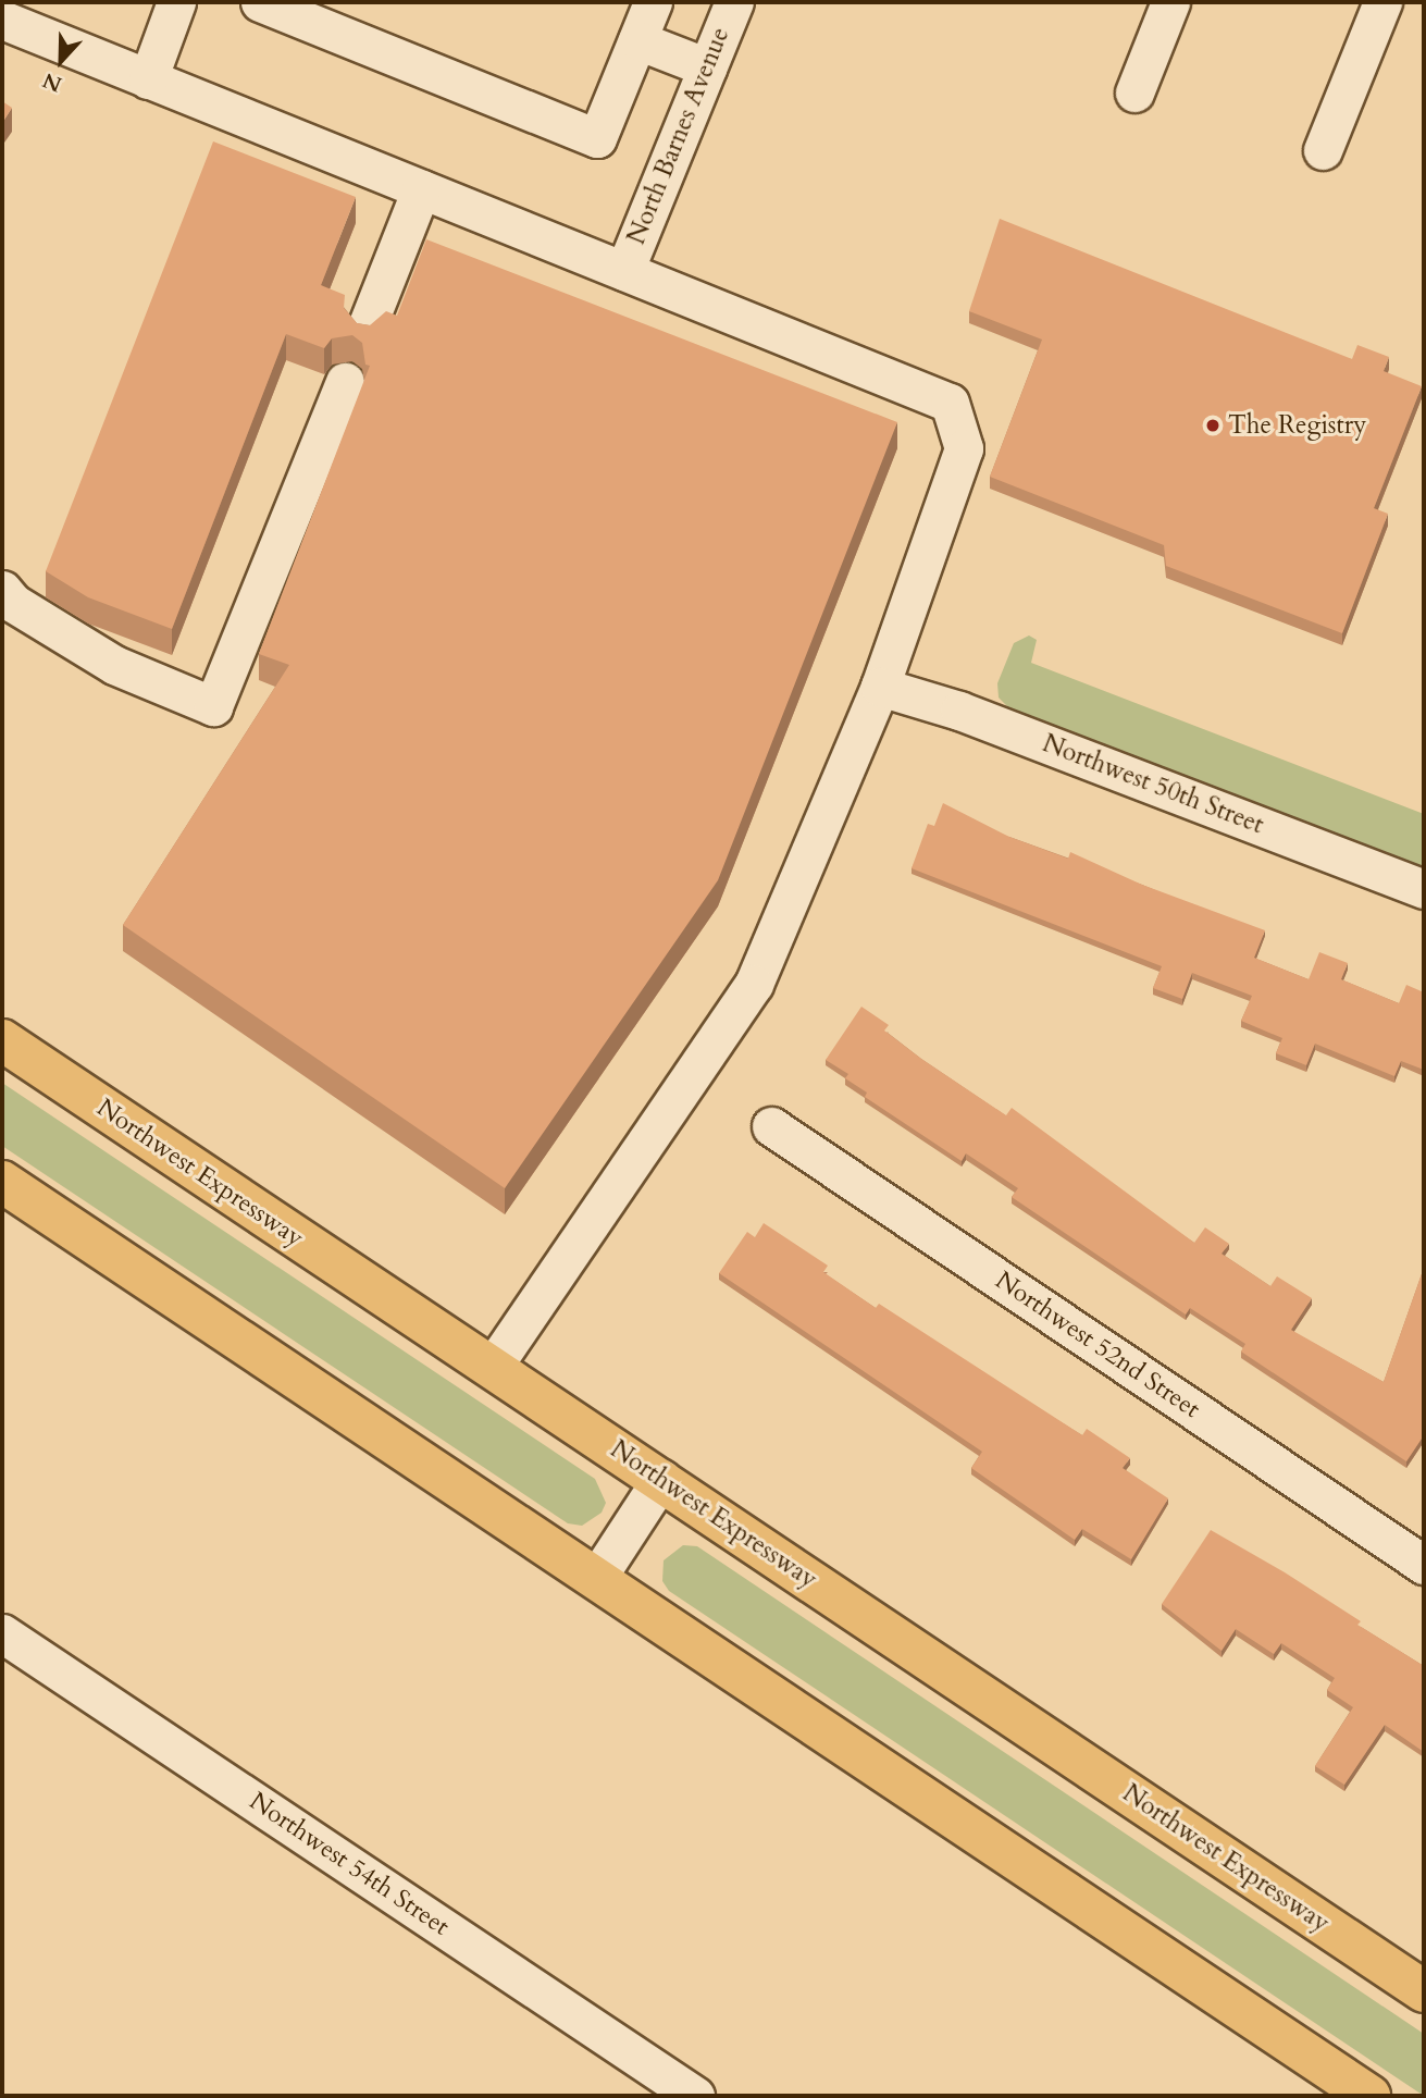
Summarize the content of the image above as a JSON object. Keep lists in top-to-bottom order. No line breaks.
{"streets":{"highway":["Northwest Expressway"],"street":["North Barnes Avenue","Northwest 50th Street","Northwest 52nd Street","Northwest 54th Street"]},"places":["The Registry"],"north":"bottom"}
